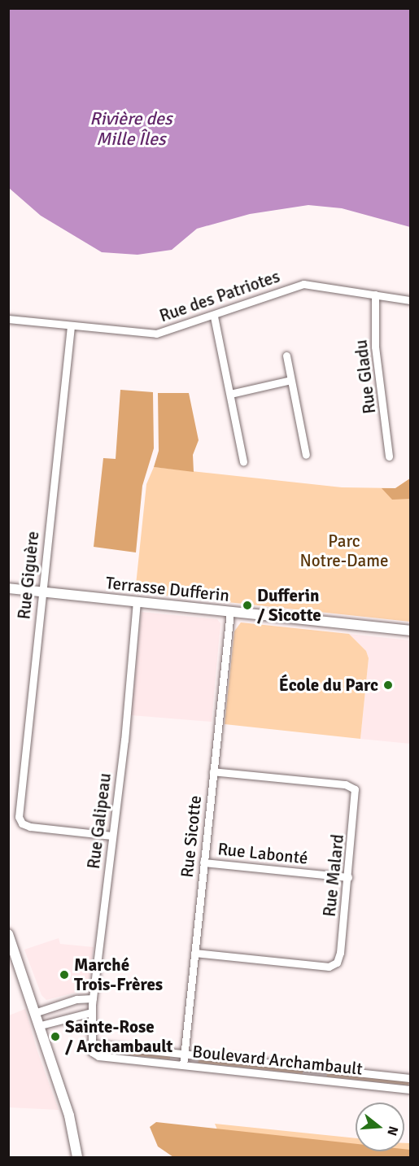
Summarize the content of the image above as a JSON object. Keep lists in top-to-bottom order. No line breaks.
{"streets":{"street":["Rue des Patriotes","Rue Gladu","Rue Giguère","Terrasse Dufferin","Rue Galipeau","Rue Sicotte","Rue Labonté","Rue Malard","Boulevard Archambault"]},"crossings":[["Rue des Patriotes","Rue Gladu"],["Rue des Patriotes","Rue Giguère"],["Rue Giguère","Terrasse Dufferin"],["Rue Giguère","Rue Galipeau"],["Terrasse Dufferin","Rue Galipeau"],["Terrasse Dufferin","Rue Sicotte"],["Rue Galipeau","Boulevard Archambault"],["Rue Sicotte","Rue Labonté"],["Rue Sicotte","Rue Malard"],["Rue Sicotte","Boulevard Archambault"],["Rue Labonté","Rue Malard"]],"water":["Rivière des Mille Îles"],"parks":["Parc Notre-Dame"],"places":["Dufferin / Sicotte","École du Parc","Marché Trois-Frères","Sainte-Rose / Archambault"],"north":"right"}
